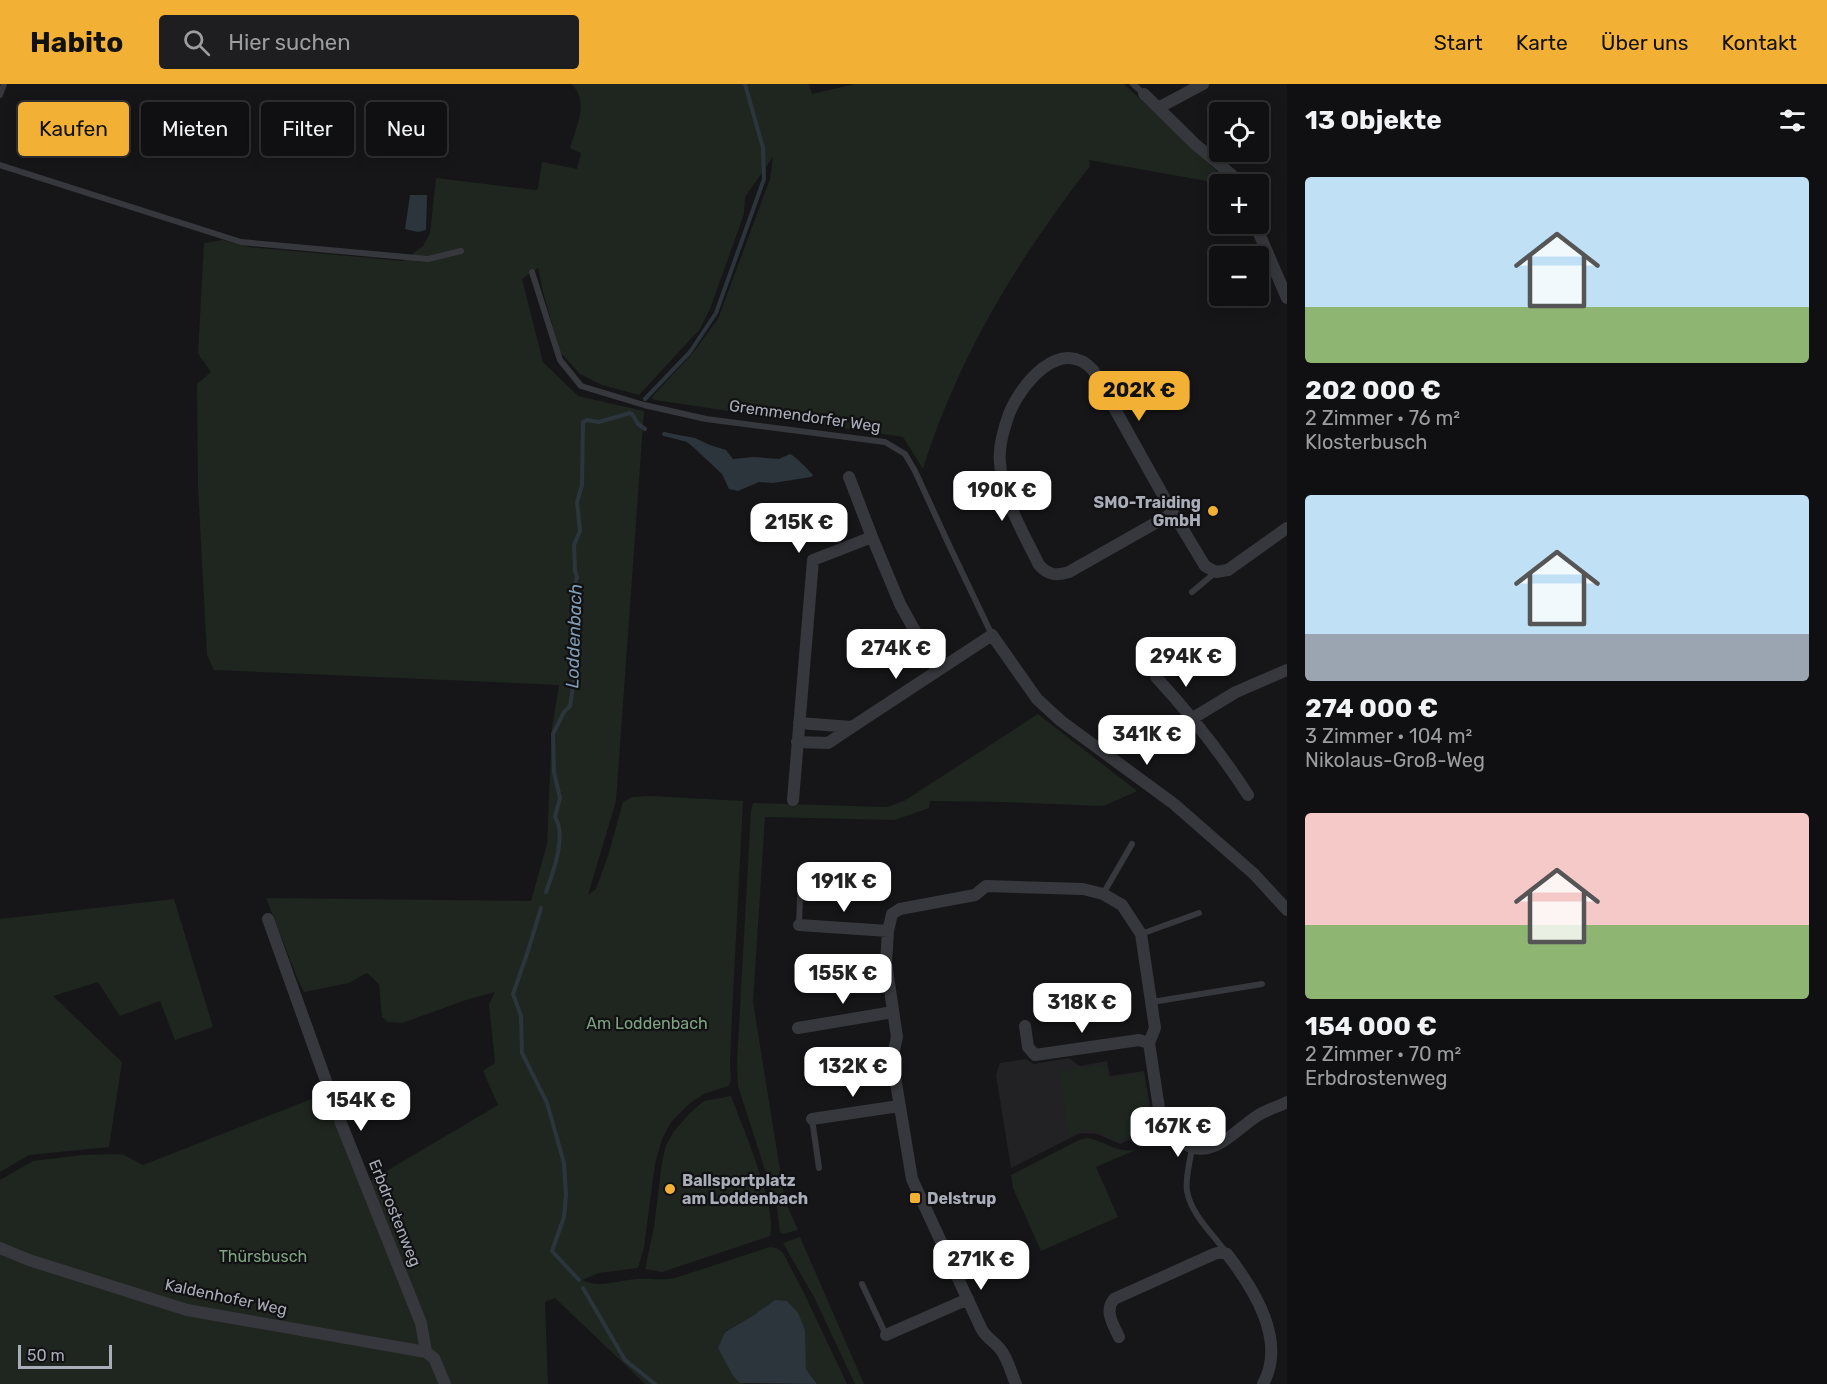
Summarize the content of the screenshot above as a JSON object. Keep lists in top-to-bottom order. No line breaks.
{"streets":{"street":["Gremmendorfer Weg","Erbdrostenweg","Kaldenhofer Weg"]},"crossings":[["Erbdrostenweg","Kaldenhofer Weg"]],"water":["Loddenbach"],"parks":["Am Loddenbach","Thürsbusch"],"places":{"other":["SMO-Traiding GmbH","Ballsportplatz am Loddenbach"],"transit":["Delstrup"]},"scale_bar":"50 m","page":{"header":"Habito","search":"Hier suchen","nav":["Start","Karte","Über uns","Kontakt"],"heading":"13 Objekte","map_buttons":["+","−"],"chip":["Kaufen","Mieten","Filter","Neu"],"list":[{"name":"202 000 €","note":"2 Zimmer · 76 m² · Klosterbusch"},{"name":"274 000 €","note":"3 Zimmer · 104 m² · Nikolaus-Groß-Weg"},{"name":"154 000 €","note":"2 Zimmer · 70 m² · Erbdrostenweg"}],"price":["202K €","190K €","215K €","274K €","294K €","341K €","191K €","155K €","318K €","132K €","154K €","167K €","271K €"],"scale":"50 m"}}
